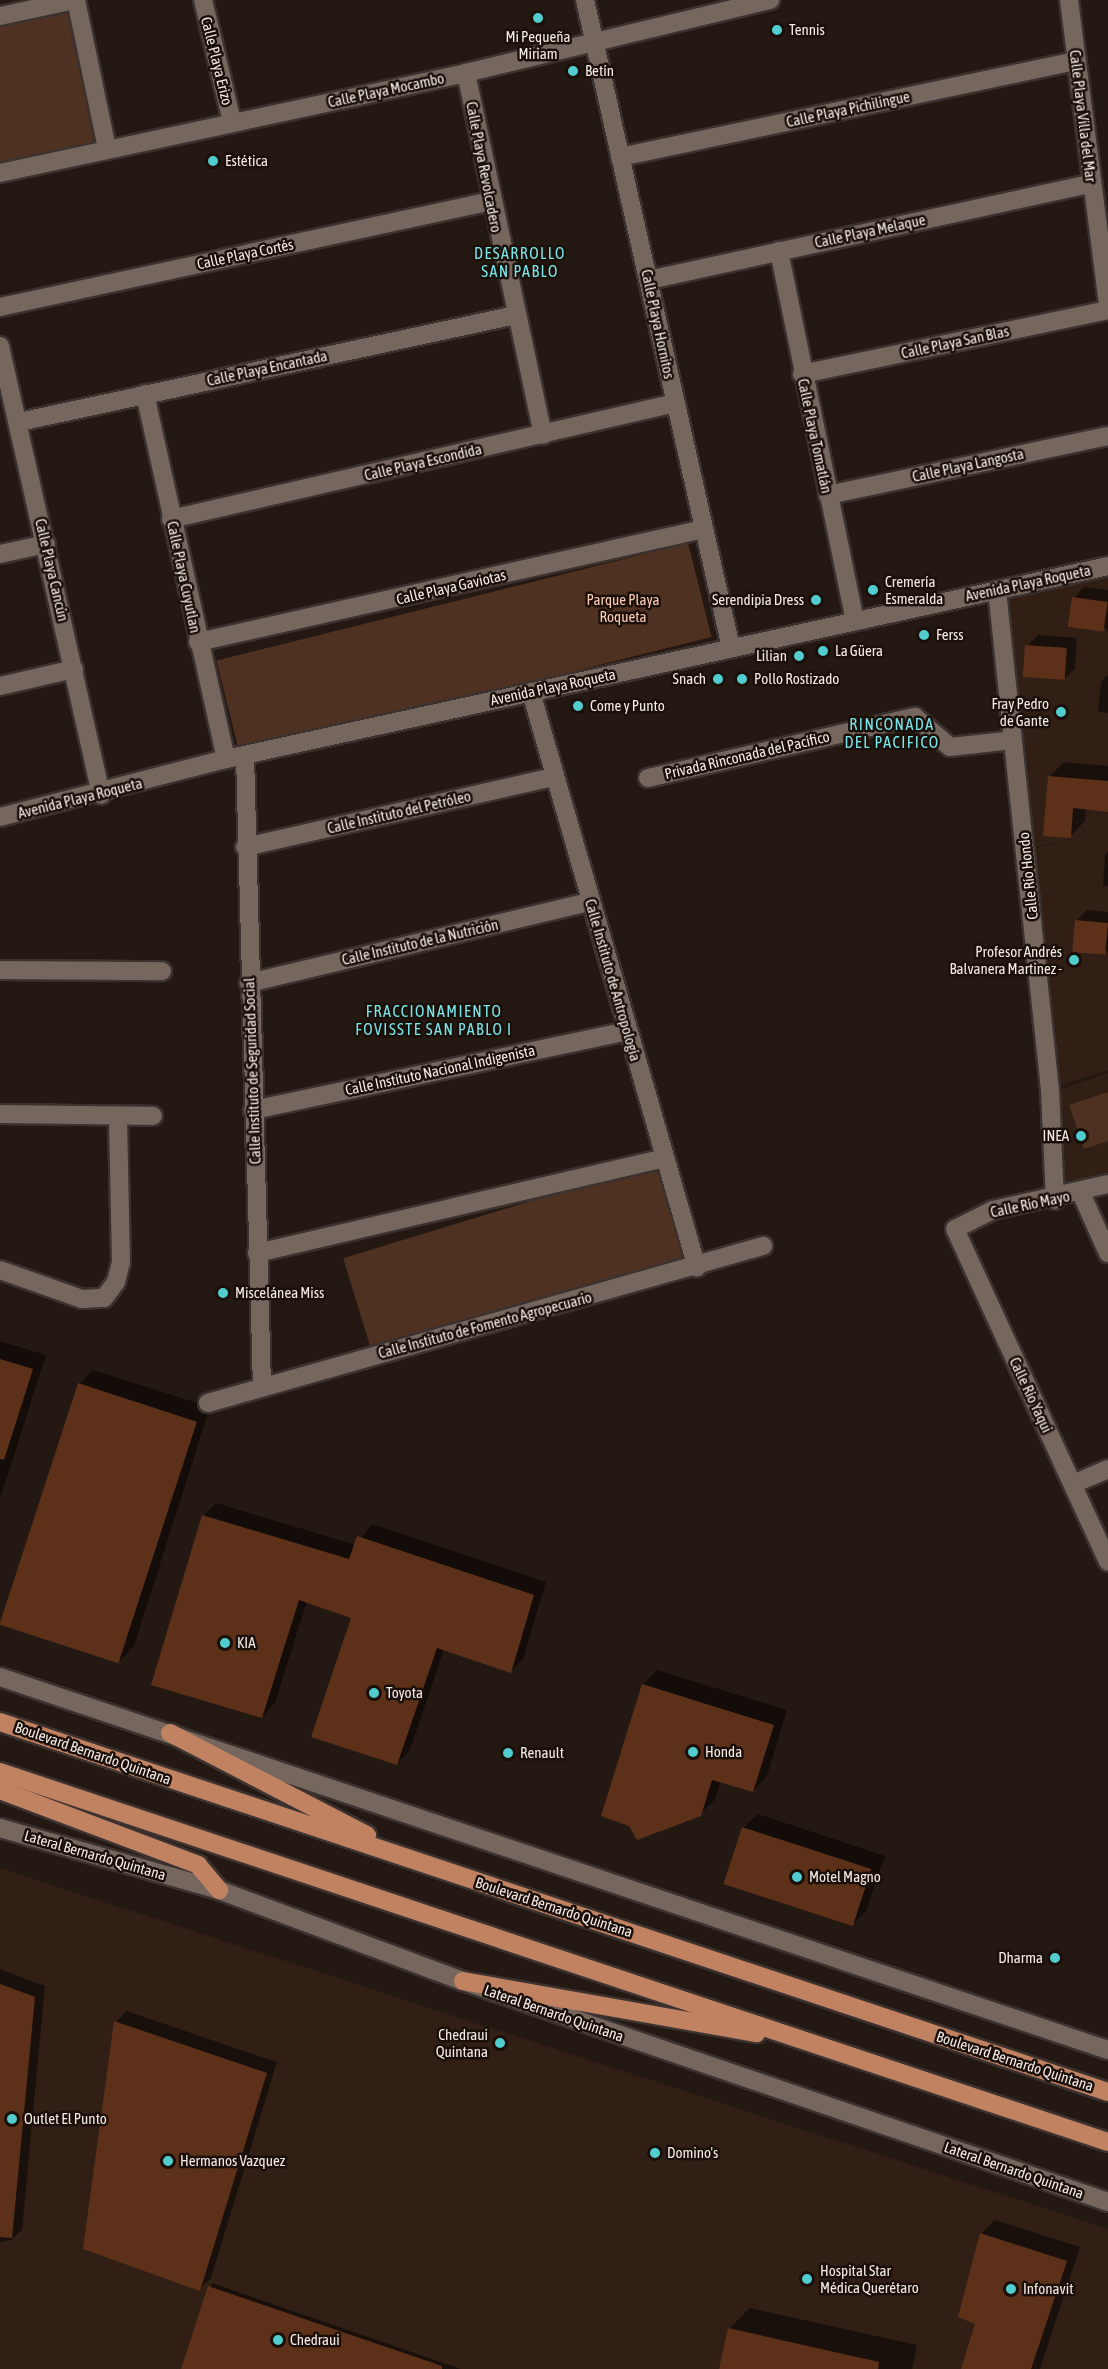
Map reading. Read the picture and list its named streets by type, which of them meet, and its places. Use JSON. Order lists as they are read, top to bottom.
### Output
{
  "streets": {
    "main road": ["Boulevard Bernardo Quintana"],
    "street": [
      "Calle Playa Erizo",
      "Calle Playa Mocambo",
      "Calle Playa Pichilingue",
      "Calle Playa Villa del Mar",
      "Calle Playa Revolcadero",
      "Calle Playa Melaque",
      "Calle Playa Cortés",
      "Calle Playa Hornitos",
      "Calle Playa San Blas",
      "Calle Playa Encantada",
      "Calle Playa Tomatlán",
      "Calle Playa Escondida",
      "Calle Playa Langosta",
      "Calle Playa Cancún",
      "Calle Playa Cuyutlan",
      "Avenida Playa Roqueta",
      "Calle Playa Gaviotas",
      "Privada Rinconada del Pacífico",
      "Calle Instituto del Petróleo",
      "Calle Río Hondo",
      "Calle Instituto de la Nutrición",
      "Calle Instituto de Antropología",
      "Calle Instituto Nacional Indigenista",
      "Calle Instituto de Seguridad Social",
      "Calle Río Mayo",
      "Calle Instituto de Fomento Agropecuario",
      "Calle Río Yaqui",
      "Lateral Bernardo Quintana"
    ]
  },
  "crossings": [
    ["Calle Playa Erizo", "Calle Playa Mocambo"],
    ["Calle Playa Mocambo", "Calle Playa Revolcadero"],
    ["Calle Playa Mocambo", "Calle Playa Hornitos"],
    ["Calle Playa Pichilingue", "Calle Playa Villa del Mar"],
    ["Calle Playa Pichilingue", "Calle Playa Hornitos"],
    ["Calle Playa Villa del Mar", "Calle Playa Melaque"],
    ["Calle Playa Revolcadero", "Calle Playa Cortés"],
    ["Calle Playa Revolcadero", "Calle Playa Encantada"],
    ["Calle Playa Revolcadero", "Calle Playa Escondida"],
    ["Calle Playa Melaque", "Calle Playa Hornitos"],
    ["Calle Playa Melaque", "Calle Playa Tomatlán"],
    ["Calle Playa Hornitos", "Calle Playa Escondida"],
    ["Calle Playa Hornitos", "Avenida Playa Roqueta"],
    ["Calle Playa Hornitos", "Calle Playa Gaviotas"],
    ["Calle Playa San Blas", "Calle Playa Tomatlán"],
    ["Calle Playa Encantada", "Calle Playa Cancún"],
    ["Calle Playa Encantada", "Calle Playa Cuyutlan"],
    ["Calle Playa Tomatlán", "Calle Playa Langosta"],
    ["Calle Playa Tomatlán", "Avenida Playa Roqueta"],
    ["Calle Playa Escondida", "Calle Playa Cuyutlan"],
    ["Calle Playa Cancún", "Avenida Playa Roqueta"],
    ["Calle Playa Cuyutlan", "Avenida Playa Roqueta"],
    ["Calle Playa Cuyutlan", "Calle Playa Gaviotas"],
    ["Avenida Playa Roqueta", "Calle Río Hondo"],
    ["Avenida Playa Roqueta", "Calle Instituto de Antropología"],
    ["Avenida Playa Roqueta", "Calle Instituto de Seguridad Social"],
    ["Privada Rinconada del Pacífico", "Calle Río Hondo"],
    ["Calle Instituto del Petróleo", "Calle Instituto de Antropología"],
    ["Calle Instituto del Petróleo", "Calle Instituto de Seguridad Social"],
    ["Calle Río Hondo", "Calle Río Mayo"],
    ["Calle Instituto de la Nutrición", "Calle Instituto de Antropología"],
    ["Calle Instituto de la Nutrición", "Calle Instituto de Seguridad Social"],
    ["Calle Instituto de Antropología", "Calle Instituto Nacional Indigenista"],
    ["Calle Instituto de Antropología", "Calle Instituto de Fomento Agropecuario"],
    ["Calle Instituto Nacional Indigenista", "Calle Instituto de Seguridad Social"],
    ["Calle Instituto de Seguridad Social", "Calle Instituto de Fomento Agropecuario"],
    ["Calle Río Mayo", "Calle Río Yaqui"]
  ],
  "districts": ["DESARROLLO SAN PABLO", "RINCONADA DEL PACIFICO", "FRACCIONAMIENTO FOVISSTE SAN PABLO I"],
  "parks": ["Parque Playa Roqueta"],
  "places": [
    "Mi Pequeña Miriam",
    "Tennis",
    "Betín",
    "Estética",
    "Cremería Esmeralda",
    "Serendipia Dress",
    "Ferss",
    "La Güera",
    "Lilian",
    "Snach",
    "Pollo Rostizado",
    "Come y Punto",
    "Fray Pedro de Gante",
    "Profesor Andrés Balvanera Martinez -",
    "INEA",
    "Miscelánea Miss",
    "KIA",
    "Toyota",
    "Honda",
    "Renault",
    "Motel Magno",
    "Dharma",
    "Chedraui Quintana",
    "Outlet El Punto",
    "Domino's",
    "Hermanos Vazquez",
    "Hospital Star Médica Querétaro",
    "Infonavit",
    "Chedraui"
  ]
}
